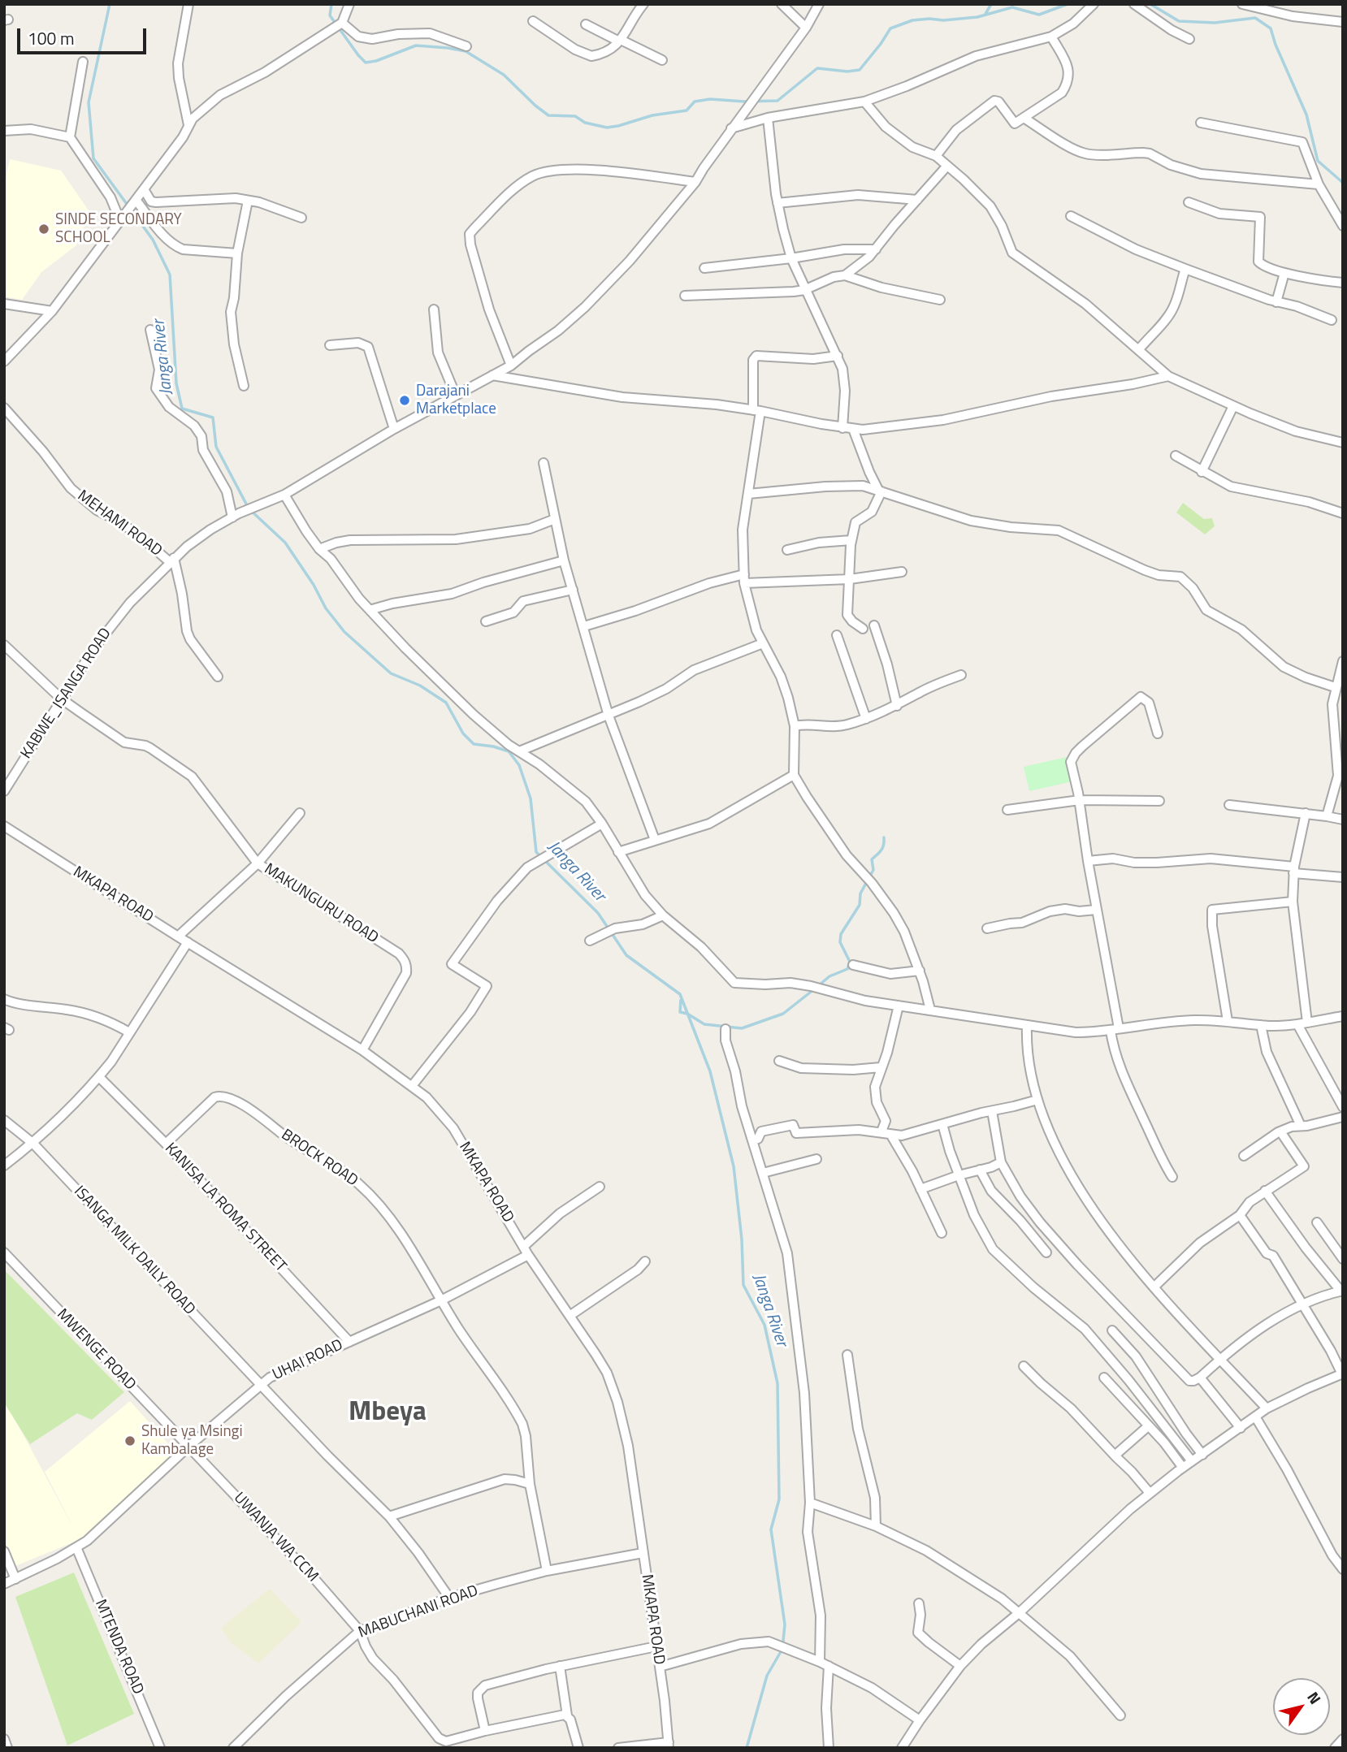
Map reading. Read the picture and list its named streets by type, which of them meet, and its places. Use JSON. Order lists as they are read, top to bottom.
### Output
{
  "streets": {
    "street": [
      "MEHAMI ROAD",
      "KABWE_ISANGA ROAD",
      "MKAPA ROAD",
      "MAKUNGURU ROAD",
      "BROCK ROAD",
      "KANISA LA ROMA STREET",
      "ISANGA MILK DAILY ROAD",
      "MWENGE ROAD",
      "UHAI ROAD",
      "UWANJA WA CCM",
      "MABUCHANI ROAD",
      "MTENDA ROAD"
    ]
  },
  "crossings": [
    ["MEHAMI ROAD", "KABWE_ISANGA ROAD"],
    ["KABWE_ISANGA ROAD", "MAKUNGURU ROAD"],
    ["MKAPA ROAD", "MAKUNGURU ROAD"],
    ["MKAPA ROAD", "UHAI ROAD"],
    ["MKAPA ROAD", "MABUCHANI ROAD"],
    ["BROCK ROAD", "KANISA LA ROMA STREET"],
    ["BROCK ROAD", "UHAI ROAD"],
    ["KANISA LA ROMA STREET", "UHAI ROAD"],
    ["ISANGA MILK DAILY ROAD", "UHAI ROAD"],
    ["ISANGA MILK DAILY ROAD", "MABUCHANI ROAD"],
    ["MWENGE ROAD", "UHAI ROAD"],
    ["MWENGE ROAD", "UWANJA WA CCM"],
    ["UHAI ROAD", "UWANJA WA CCM"],
    ["UHAI ROAD", "MTENDA ROAD"],
    ["UWANJA WA CCM", "MABUCHANI ROAD"]
  ],
  "districts": ["Mbeya"],
  "water": ["Janga River"],
  "places": ["SINDE SECONDARY SCHOOL", "Darajani Marketplace", "Shule ya Msingi Kambalage"],
  "scale_bar": "100 m",
  "north": "top right"
}
